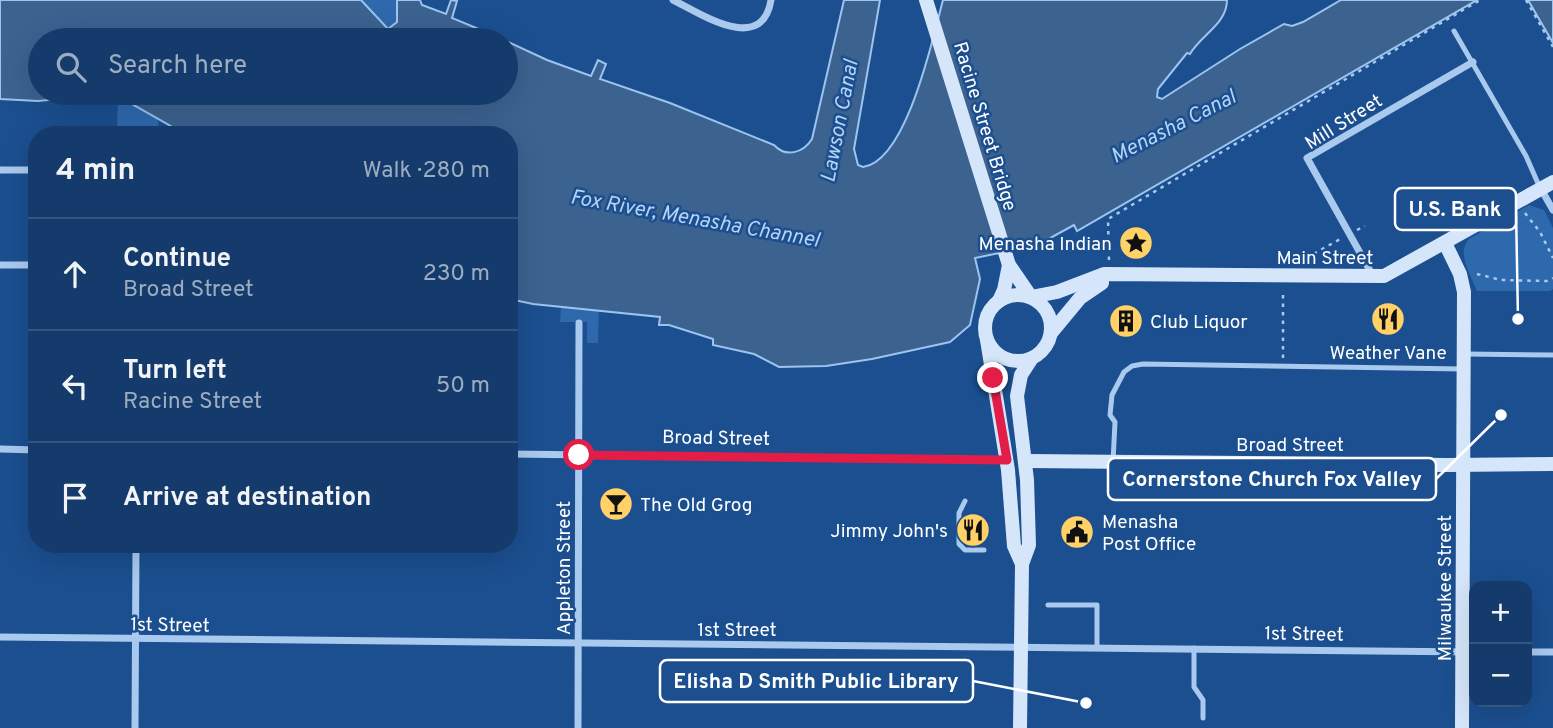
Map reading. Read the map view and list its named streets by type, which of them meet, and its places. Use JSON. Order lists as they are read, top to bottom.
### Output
{
  "streets": {
    "main road": [
      "Racine Street Bridge",
      "Main Street",
      "Broad Street",
      "Milwaukee Street"
    ],
    "street": ["Mill Street", "Appleton Street", "1st Street"]
  },
  "crossings": [
    ["Mill Street", "Main Street"],
    ["Racine Street Bridge", "Main Street"],
    ["Main Street", "Milwaukee Street"],
    ["Broad Street", "Appleton Street"],
    ["Broad Street", "Milwaukee Street"],
    ["Appleton Street", "1st Street"],
    ["Milwaukee Street", "1st Street"]
  ],
  "water": ["Lawson Canal", "Menasha Canal", "Fox River, Menasha Channel"],
  "places": {
    "place": ["Menasha Indian"],
    "restaurant": ["Weather Vane", "Jimmy John's"],
    "other": ["U.S. Bank", "Cornerstone Church Fox Valley", "Elisha D Smith Public Library"],
    "building": ["Club Liquor"],
    "bar": ["The Old Grog"],
    "public building": ["Menasha Post Office"]
  },
  "page": {
    "search": "Search here",
    "heading": ["4 min", "Walk · 280 m"],
    "list": [
      ["Continue", "Broad Street", "230 m"],
      ["Turn left", "Racine Street", "50 m"],
      "Arrive at destination"
    ],
    "map_buttons": ["+", "−"]
  }
}
